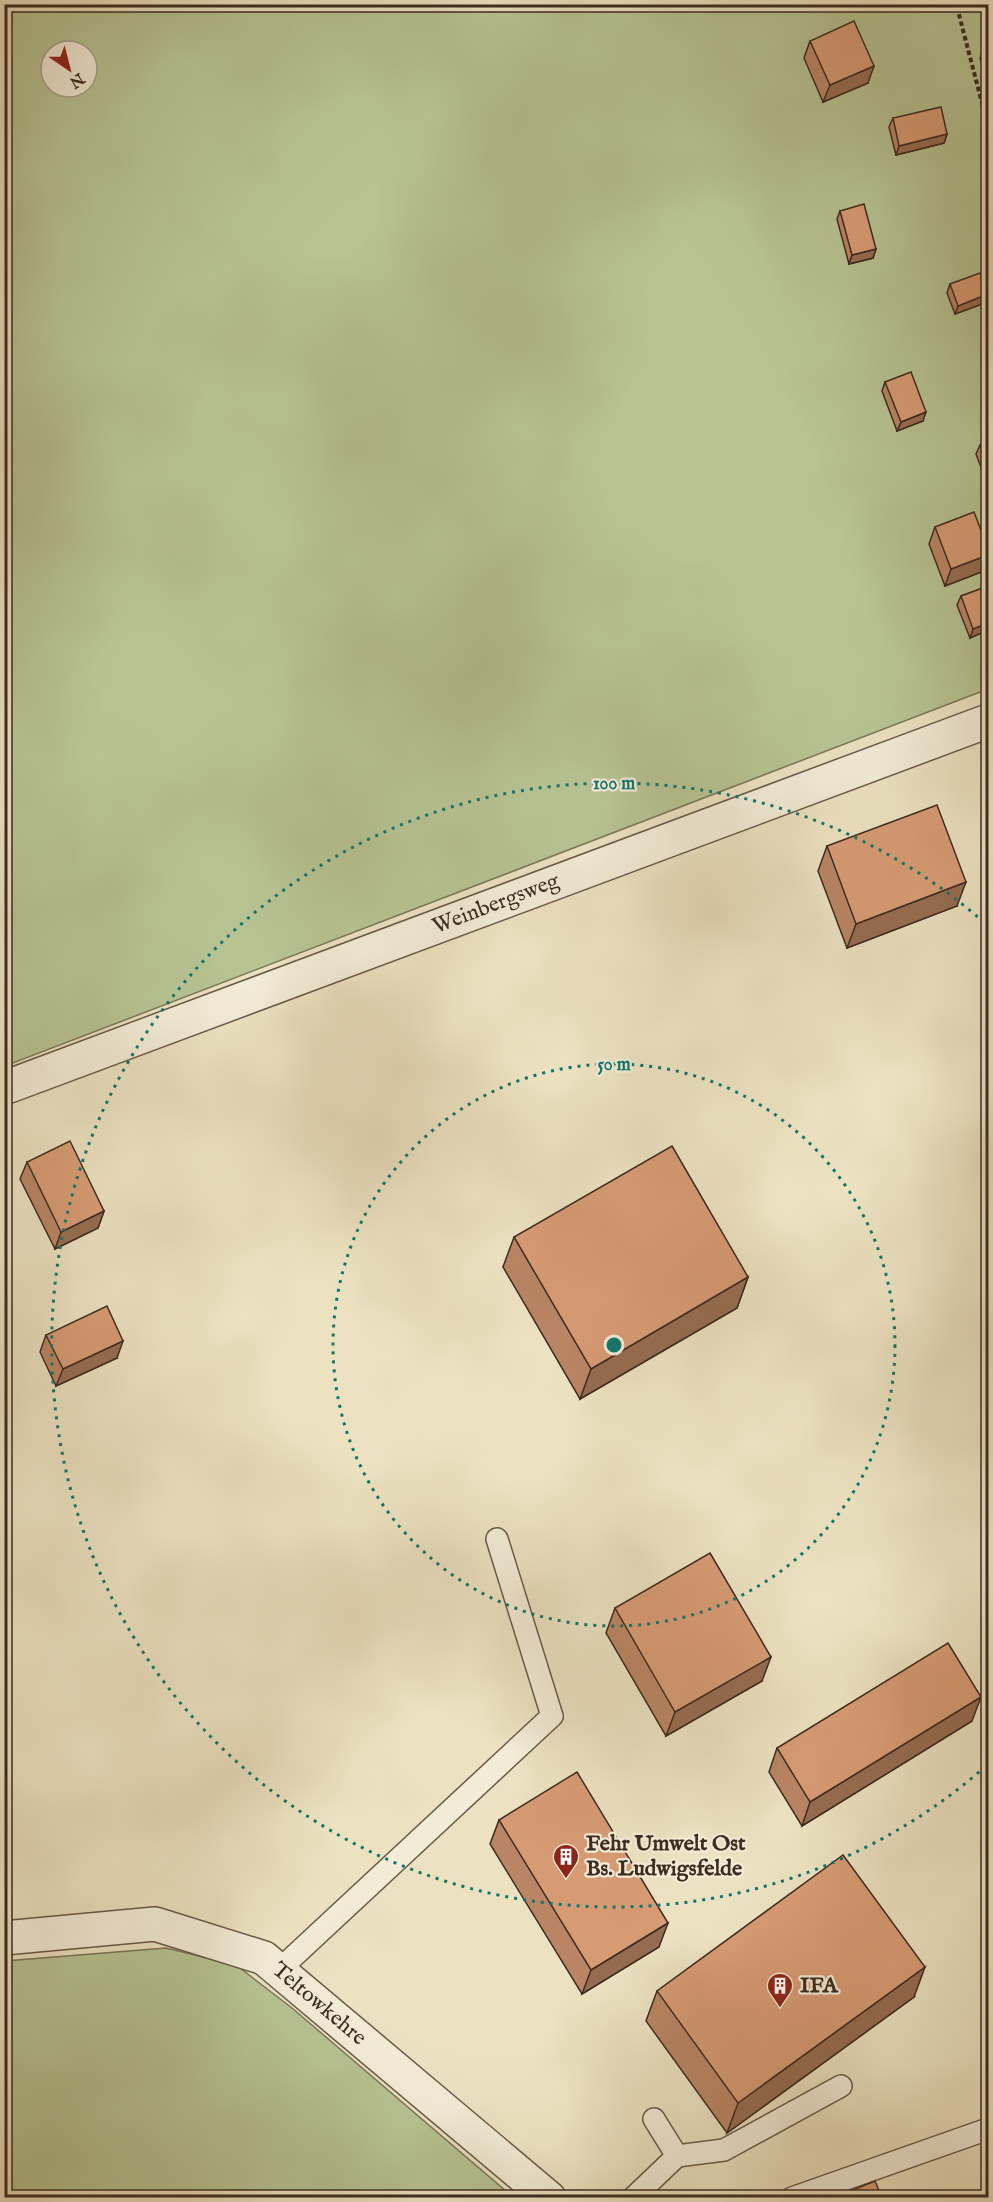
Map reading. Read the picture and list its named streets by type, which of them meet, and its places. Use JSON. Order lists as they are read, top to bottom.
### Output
{
  "streets": {
    "street": ["Weinbergsweg", "Teltowkehre"]
  },
  "places": {
    "building": ["Fehr Umwelt Ost Bs. Ludwigsfelde", "IFA"]
  },
  "north": "bottom right",
  "rings": ["100 m", "50 m"]
}
